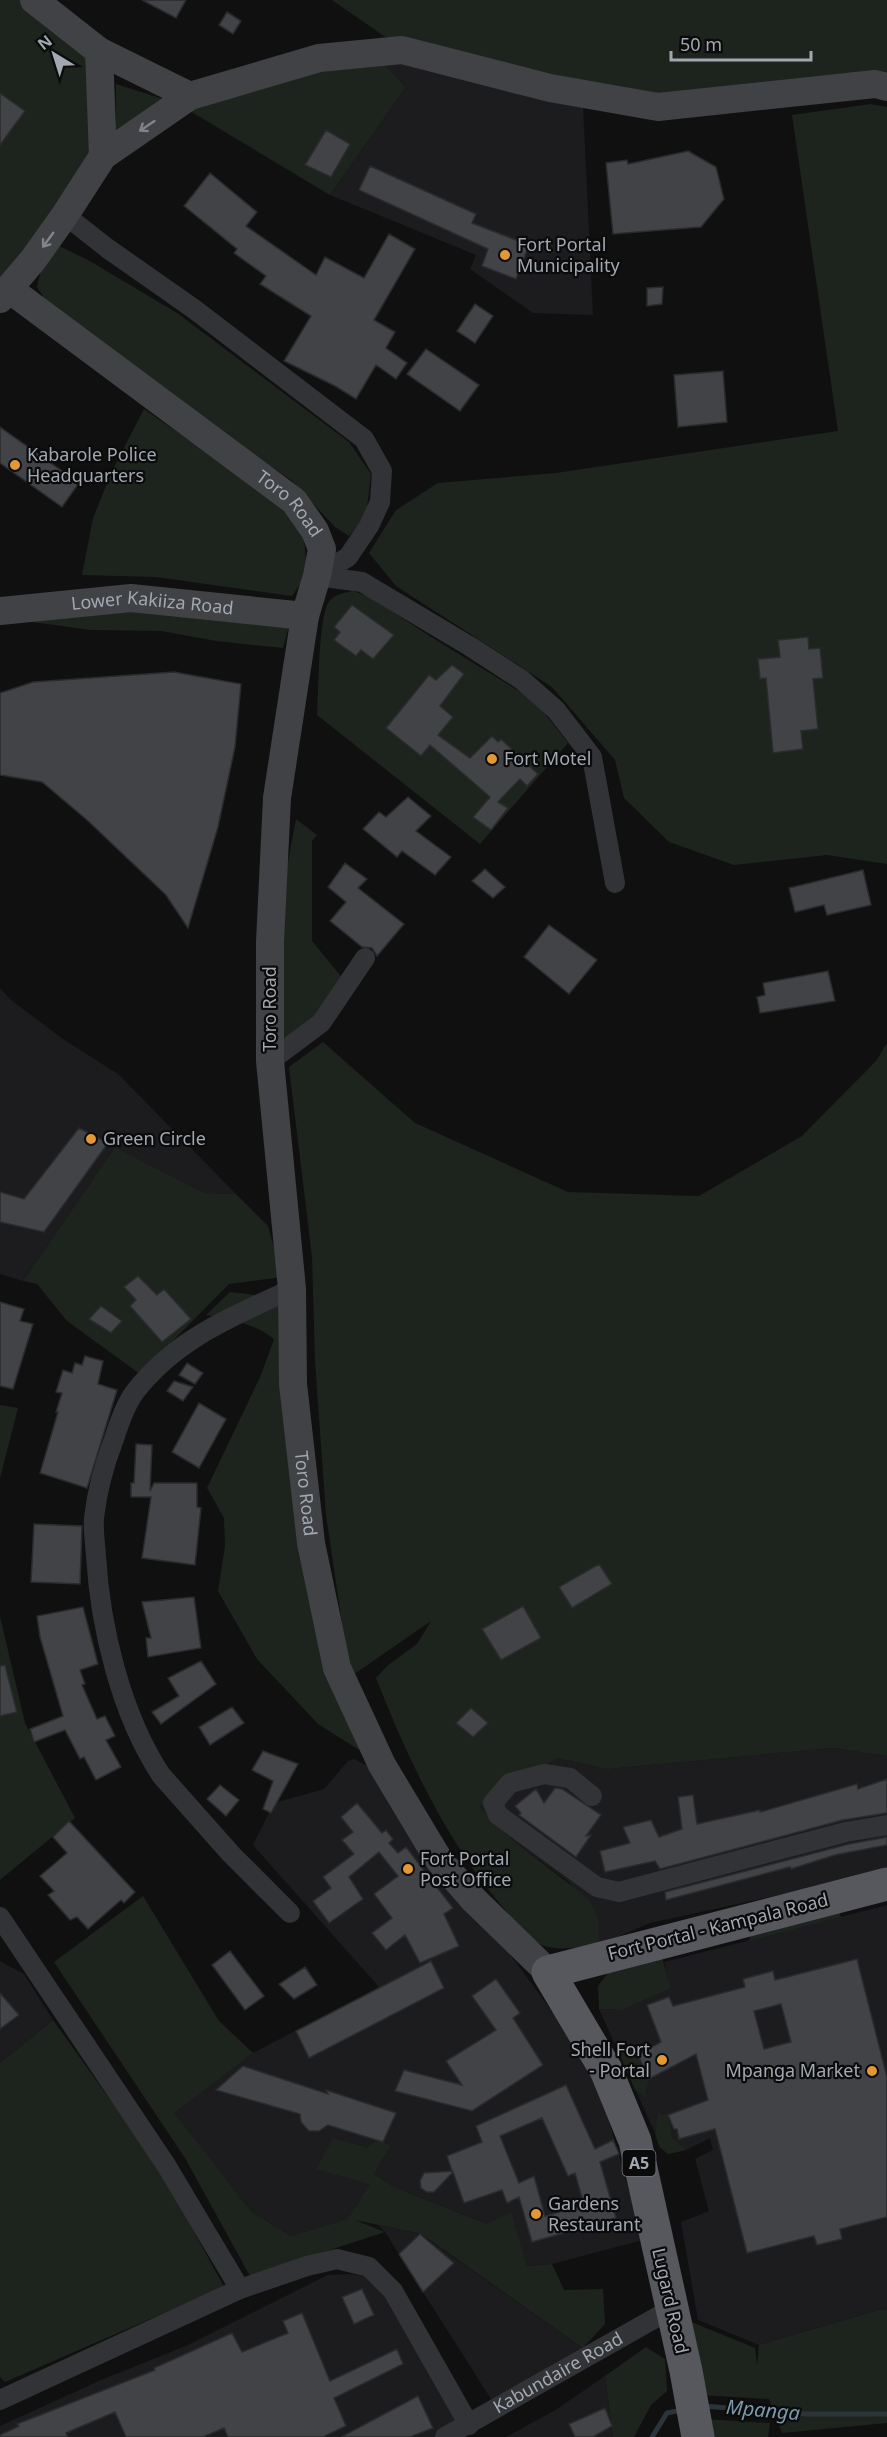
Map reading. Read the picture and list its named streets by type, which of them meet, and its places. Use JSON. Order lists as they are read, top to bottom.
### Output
{
  "streets": {
    "highway": ["Fort Portal - Kampala Road", "A5", "Lugard Road"],
    "main road": ["Toro Road", "Lower Kakiiza Road"],
    "street": ["Kabundaire Road"]
  },
  "crossings": [
    ["Toro Road", "Lower Kakiiza Road"],
    ["Toro Road", "Fort Portal - Kampala Road"],
    ["Toro Road", "Lugard Road"],
    ["Fort Portal - Kampala Road", "Lugard Road"],
    ["Lugard Road", "Kabundaire Road"]
  ],
  "water": ["Mpanga"],
  "places": [
    "Fort Portal Municipality",
    "Kabarole Police Headquarters",
    "Fort Motel",
    "Green Circle",
    "Fort Portal Post Office",
    "Shell Fort - Portal",
    "Mpanga Market",
    "Gardens Restaurant"
  ],
  "scale_bar": "50 m",
  "north": "top left"
}
